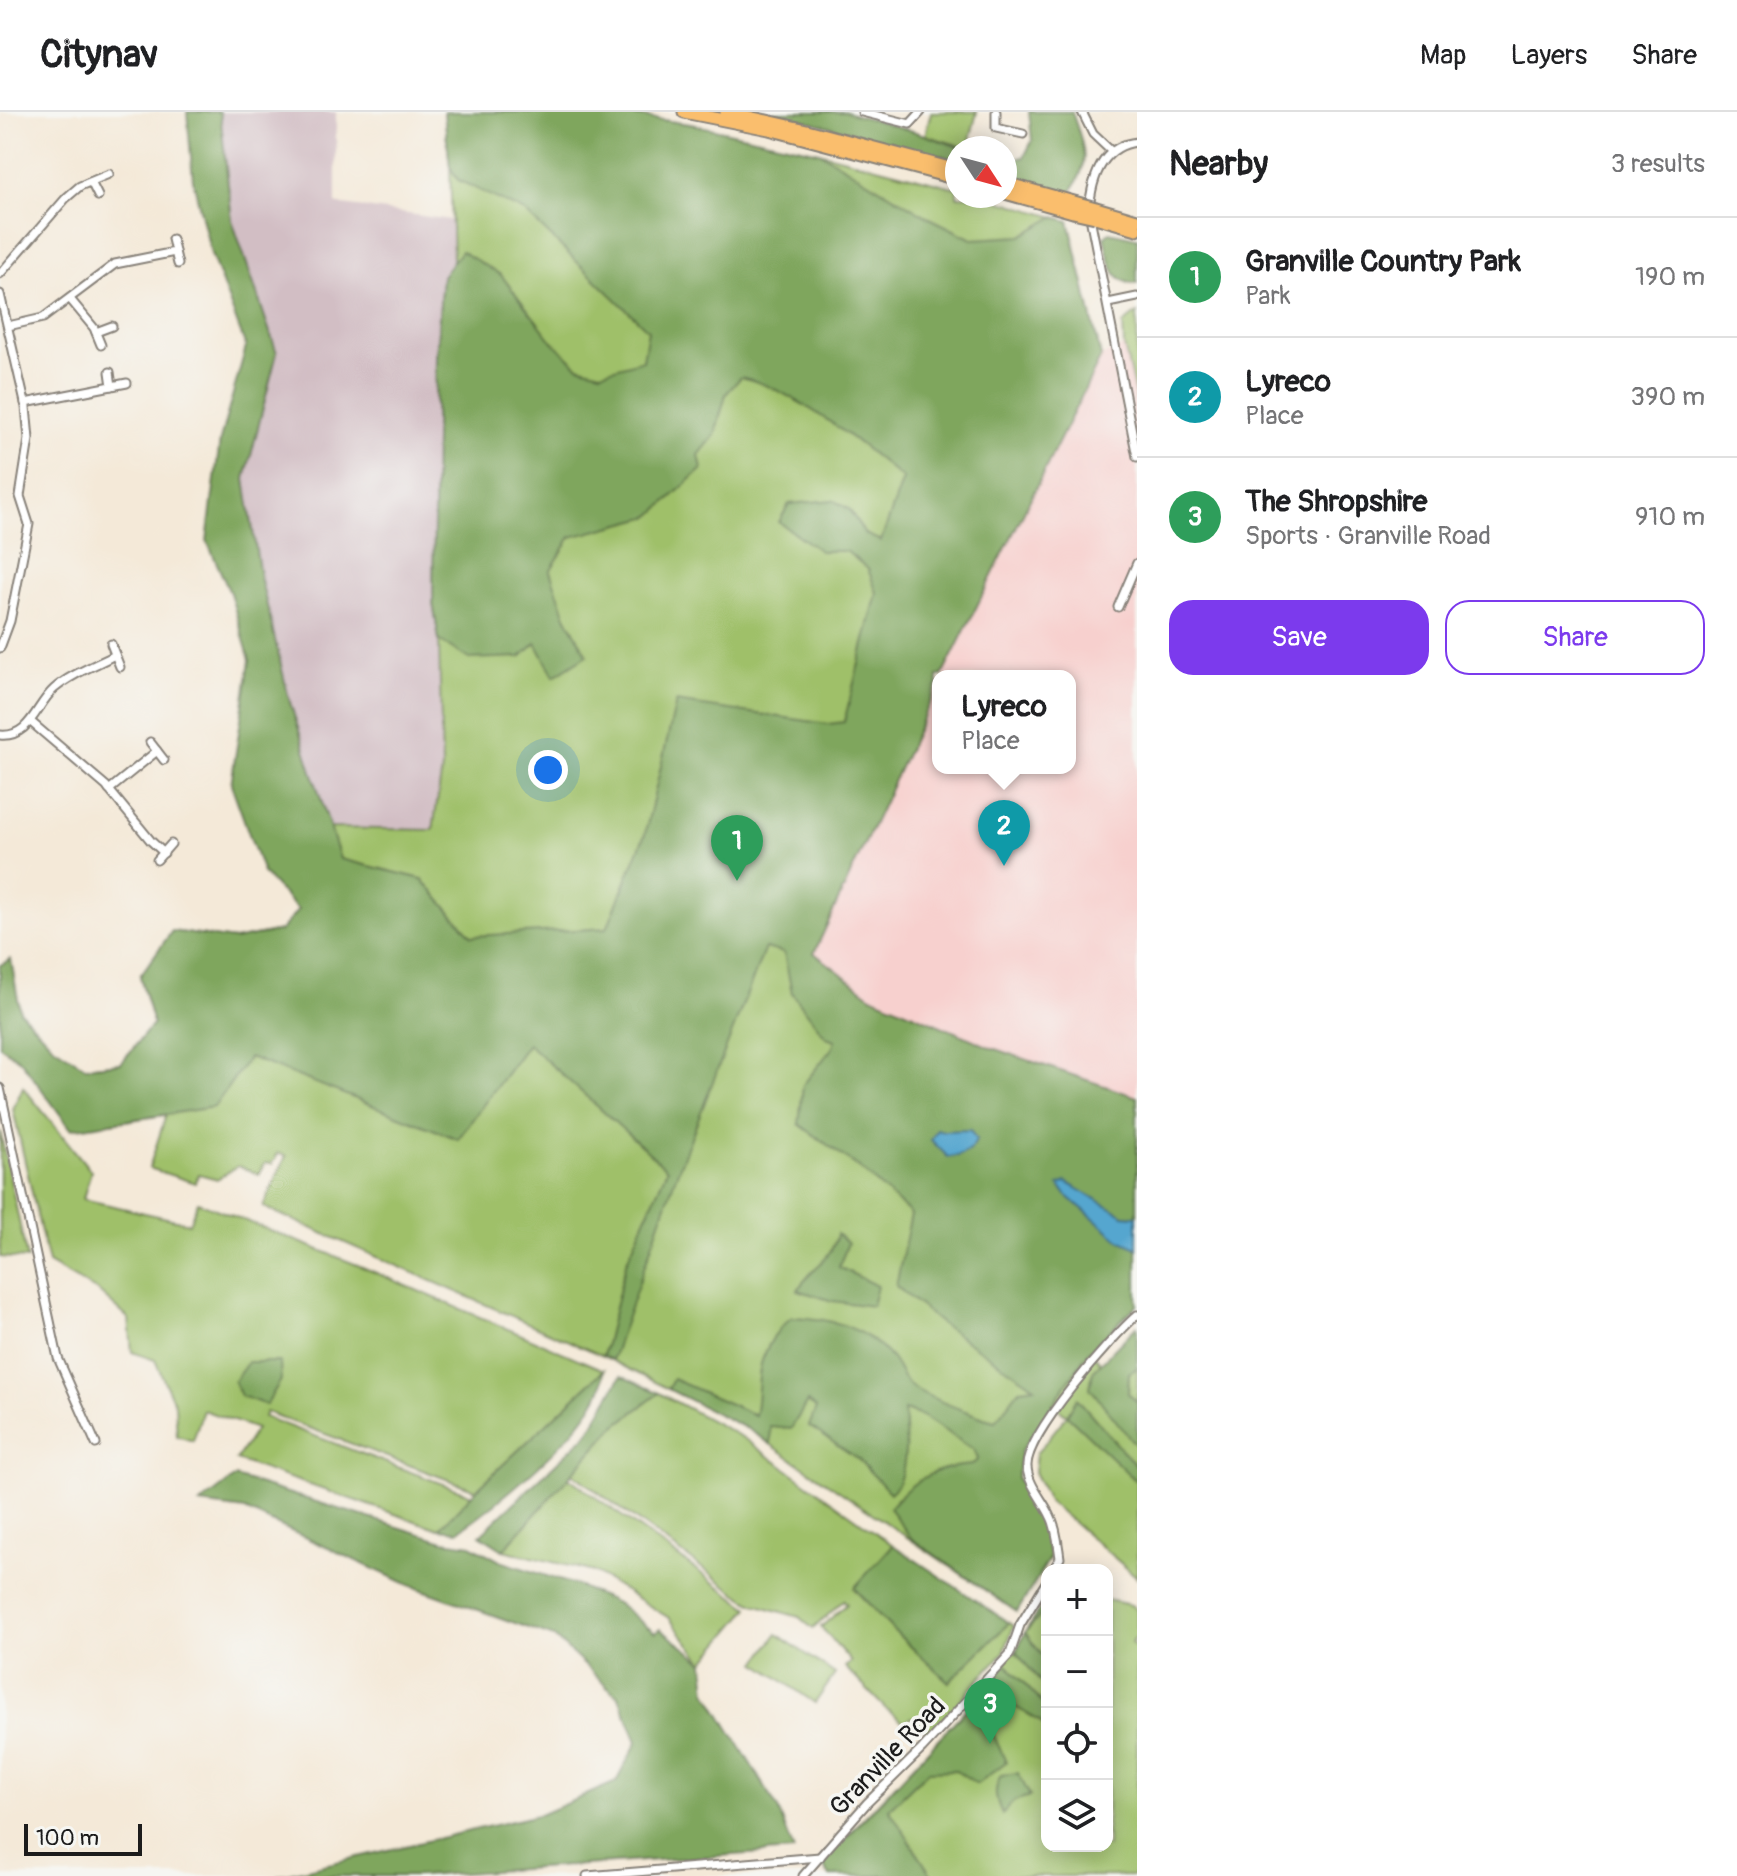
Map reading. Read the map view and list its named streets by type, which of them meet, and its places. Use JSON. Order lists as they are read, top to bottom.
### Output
{
  "streets": {
    "street": ["Granville Road"]
  },
  "scale_bar": "100 m",
  "north": "bottom right",
  "page": {
    "header": "Citynav",
    "nav": ["Map", "Layers", "Share"],
    "heading": ["Nearby", "3 results"],
    "list": [
      {
        "mark": "1",
        "name": "Granville Country Park",
        "note": "Park",
        "value": "190 m"
      },
      {
        "mark": "2",
        "name": "Lyreco",
        "note": "Place",
        "value": "390 m"
      },
      {
        "mark": "3",
        "name": "The Shropshire",
        "note": "Sports · Granville Road",
        "value": "910 m"
      }
    ],
    "buttons": ["Save", "Share"],
    "popup": ["Lyreco", "Place"],
    "pins": ["2", "1", "3"],
    "map_buttons": ["+", "−"],
    "scale": "100 m"
  }
}
